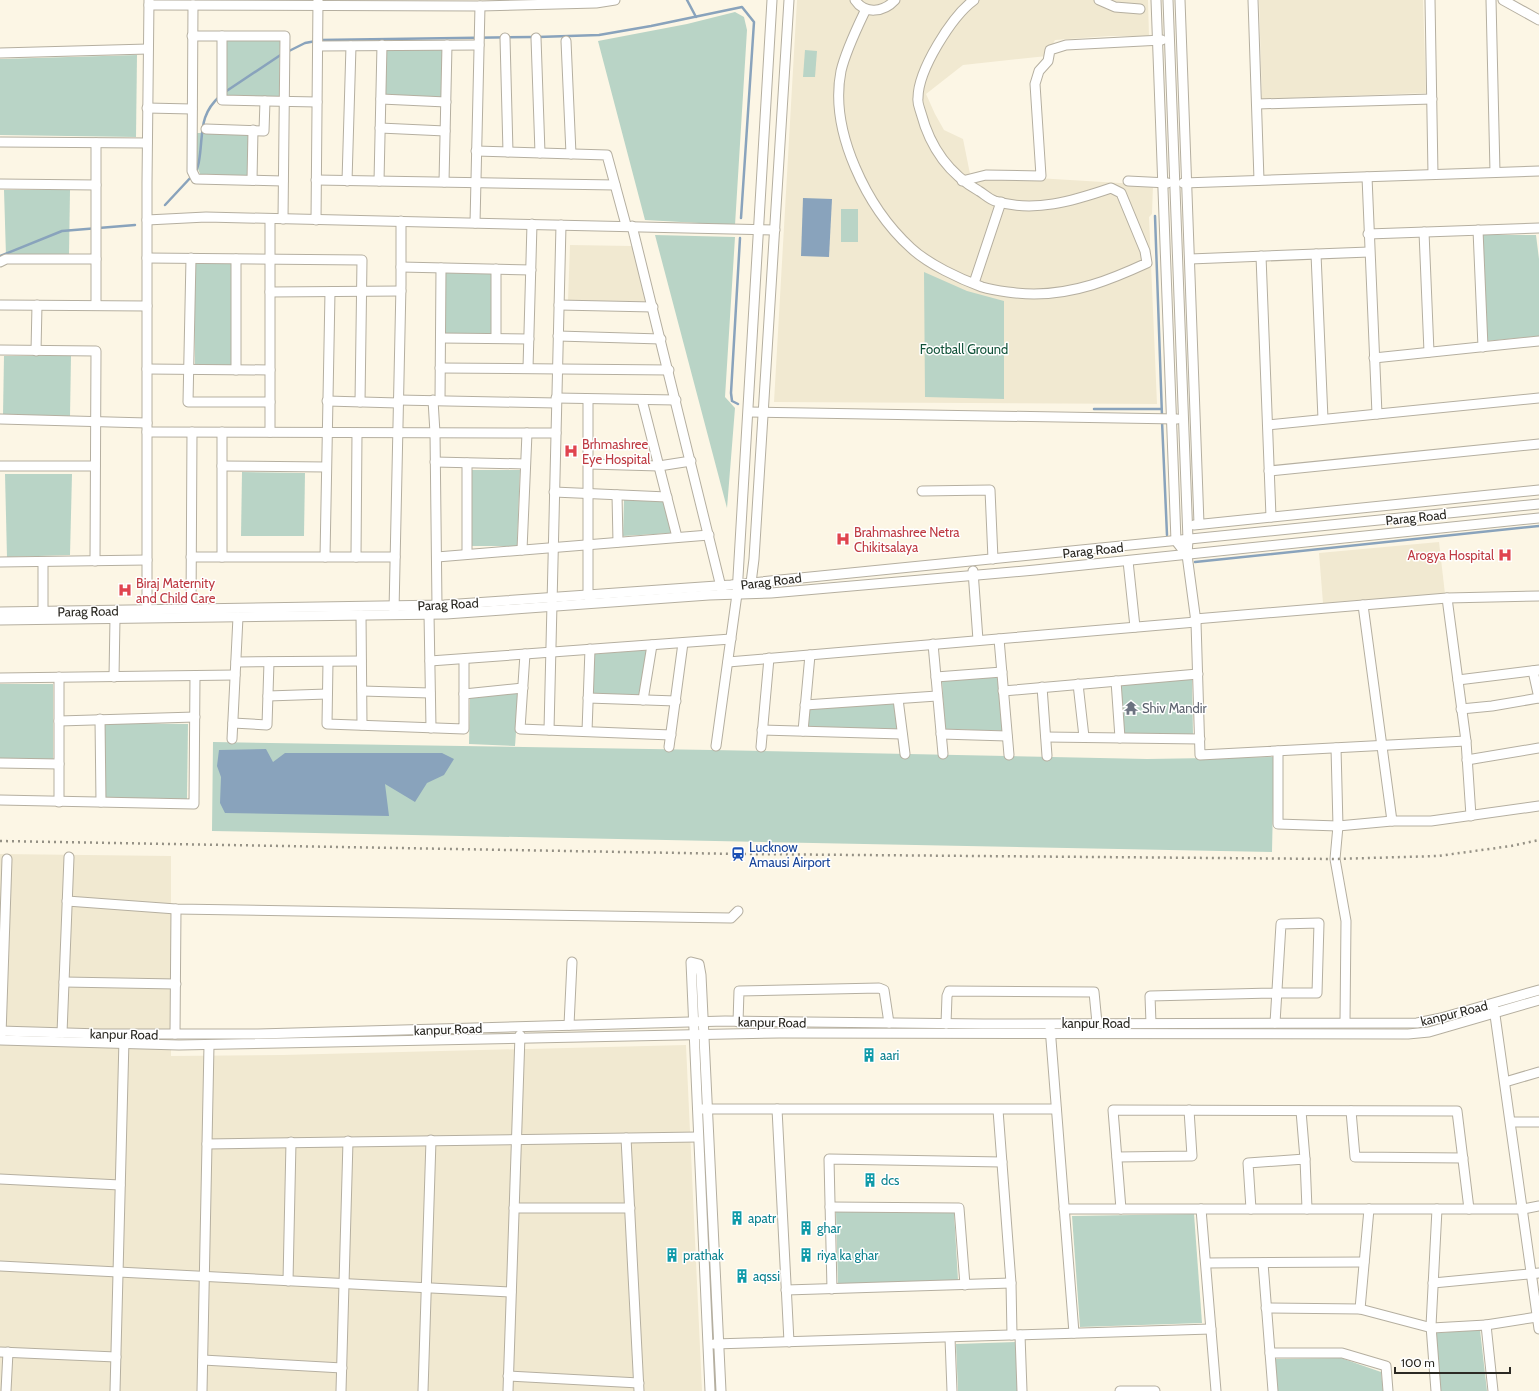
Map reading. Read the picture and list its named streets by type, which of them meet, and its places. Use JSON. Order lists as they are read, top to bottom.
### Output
{
  "streets": {
    "street": ["Parag Road", "kanpur Road"]
  },
  "parks": ["Football Ground"],
  "places": {
    "hospital": [
      "Brhmashree Eye Hospital",
      "Brahmashree Netra Chikitsalaya",
      "Arogya Hospital",
      "Biraj Maternity and Child Care"
    ],
    "temple": ["Shiv Mandir"],
    "station": ["Lucknow Amausi Airport"],
    "building": [
      "aari",
      "dcs",
      "apatr",
      "ghar",
      "prathak",
      "riya ka ghar",
      "aqssi"
    ]
  },
  "scale_bar": "100 m"
}
